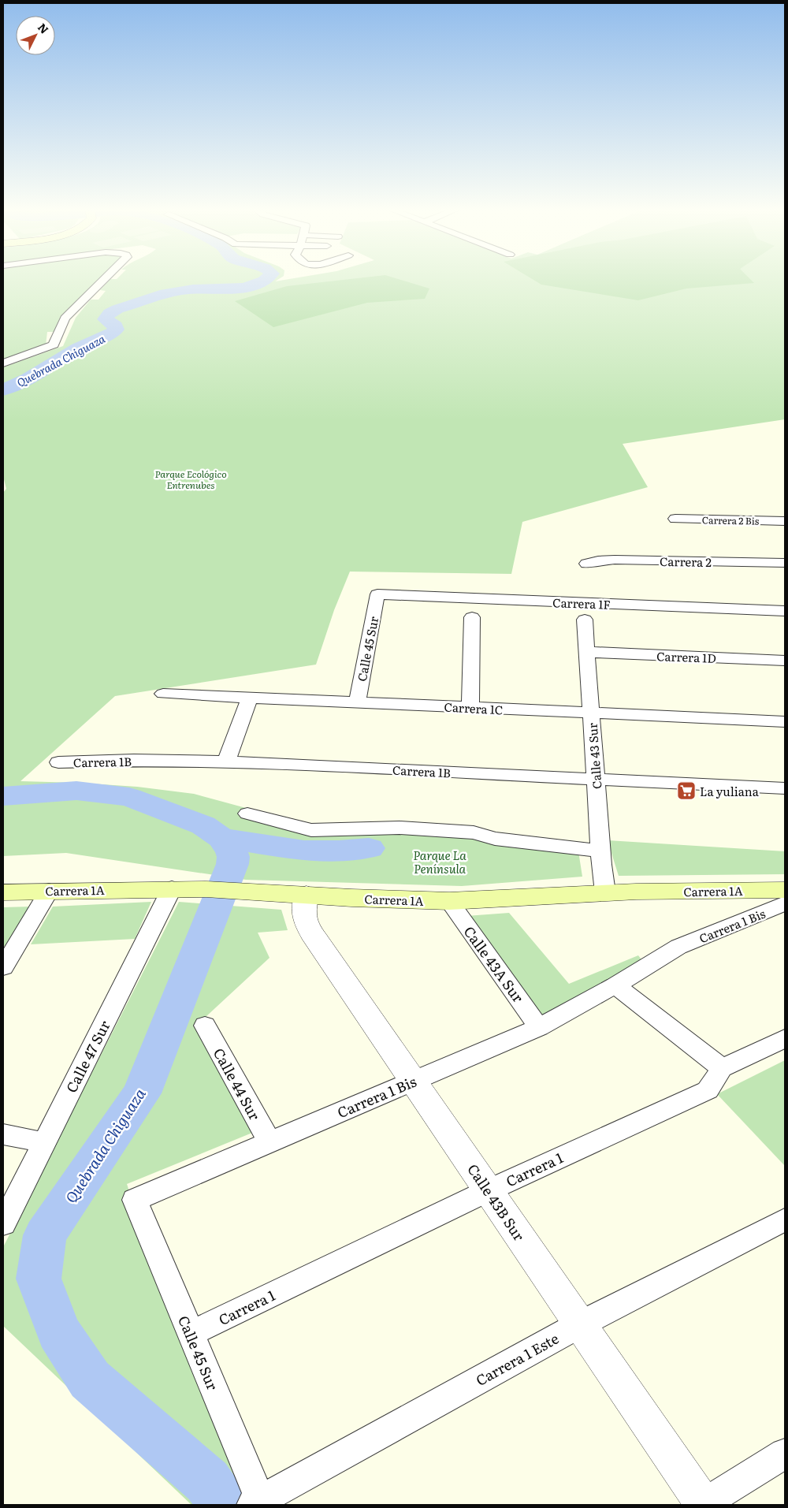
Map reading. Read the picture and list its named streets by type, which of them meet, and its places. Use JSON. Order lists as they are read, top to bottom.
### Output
{
  "streets": {
    "main road": ["Carrera 1A"],
    "street": [
      "Carrera 2 Bis",
      "Carrera 2",
      "Carrera 1F",
      "Calle 45 Sur",
      "Carrera 1D",
      "Carrera 1C",
      "Calle 43 Sur",
      "Carrera 1B",
      "Carrera 1 Bis",
      "Calle 43A Sur",
      "Calle 47 Sur",
      "Calle 44 Sur",
      "Carrera 1",
      "Calle 43B Sur",
      "Carrera 1 Este"
    ]
  },
  "crossings": [
    ["Carrera 1F", "Calle 45 Sur"],
    ["Calle 45 Sur", "Carrera 1C"],
    ["Calle 45 Sur", "Carrera 1 Bis"],
    ["Calle 45 Sur", "Carrera 1"],
    ["Calle 45 Sur", "Carrera 1 Este"],
    ["Carrera 1D", "Calle 43 Sur"],
    ["Carrera 1C", "Calle 43 Sur"],
    ["Calle 43 Sur", "Carrera 1B"],
    ["Calle 43 Sur", "Carrera 1A"],
    ["Carrera 1A", "Calle 43A Sur"],
    ["Carrera 1A", "Calle 47 Sur"],
    ["Carrera 1A", "Calle 43B Sur"],
    ["Carrera 1 Bis", "Calle 43A Sur"],
    ["Carrera 1 Bis", "Calle 44 Sur"],
    ["Carrera 1 Bis", "Calle 43B Sur"],
    ["Carrera 1", "Calle 43B Sur"],
    ["Calle 43B Sur", "Carrera 1 Este"]
  ],
  "water": ["Quebrada Chiguaza"],
  "parks": ["Parque Ecológico Entrenubes", "Parque La Península"],
  "places": {
    "supermarket": ["La yuliana"]
  },
  "north": "top right"
}
